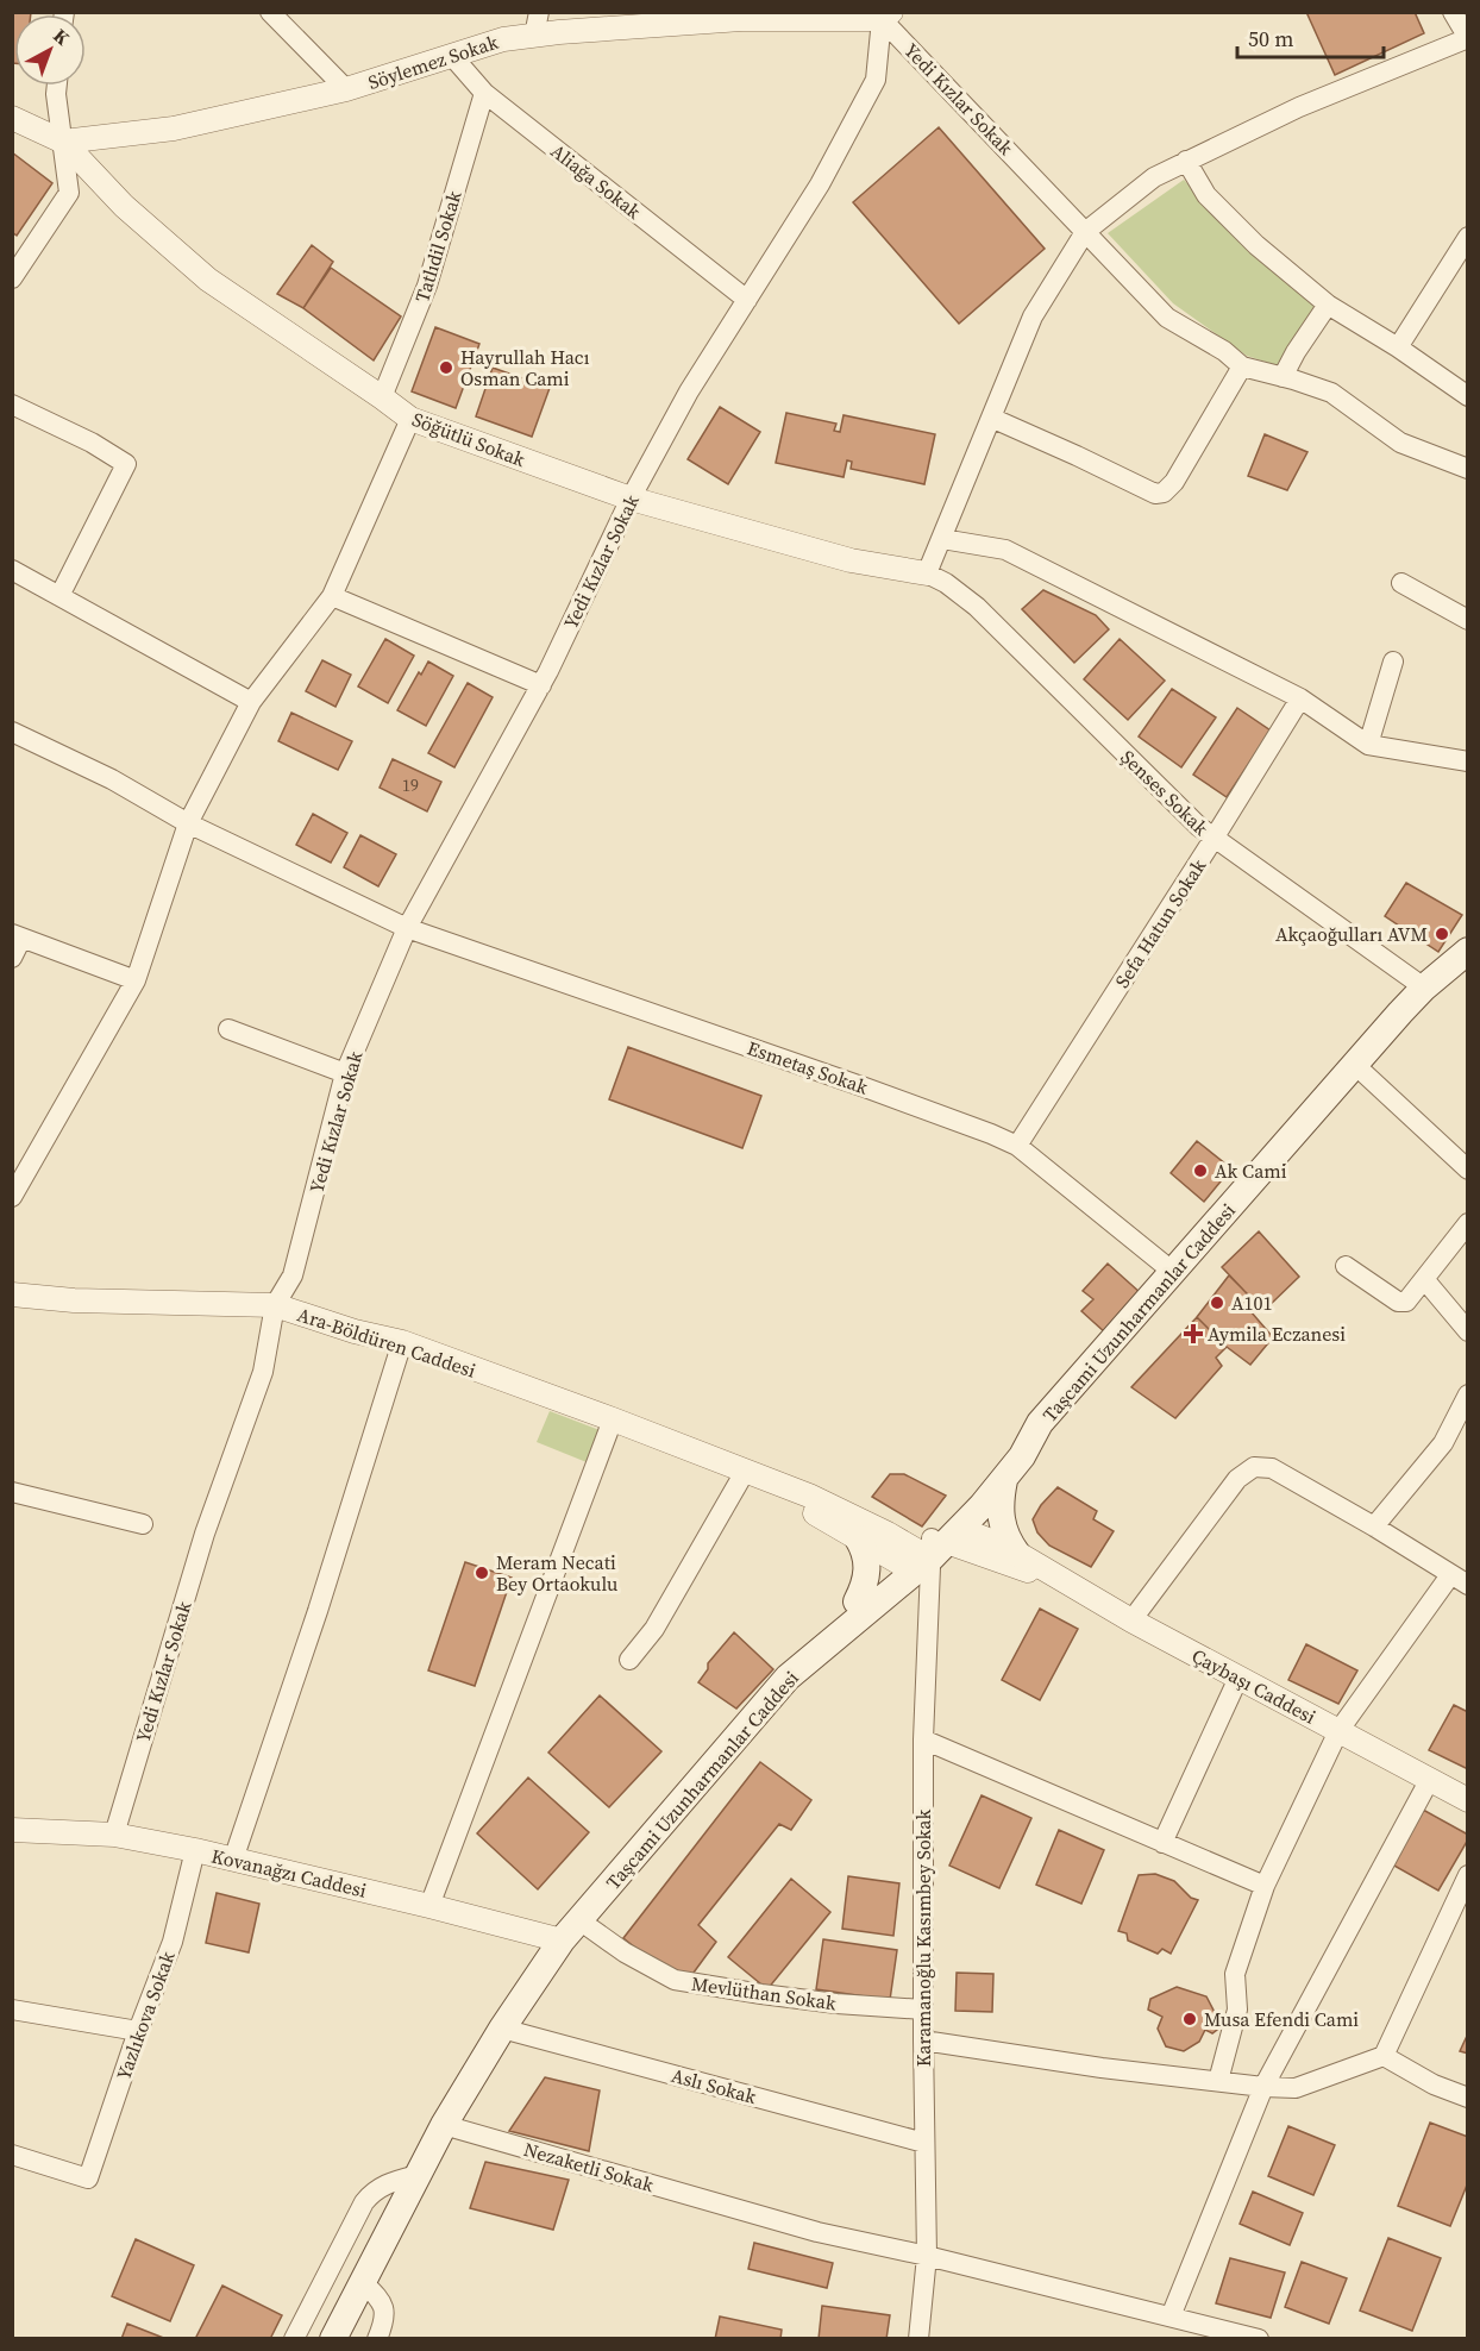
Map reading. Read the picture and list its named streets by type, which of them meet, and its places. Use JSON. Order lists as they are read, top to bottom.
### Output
{
  "streets": {
    "main road": ["Taşcami Uzunharmanlar Caddesi"],
    "street": [
      "Söylemez Sokak",
      "Yedi Kızlar Sokak",
      "Aliağa Sokak",
      "Tatlıdil Sokak",
      "Söğütlü Sokak",
      "Şenses Sokak",
      "Sefa Hatun Sokak",
      "Esmetaş Sokak",
      "Ara-Böldüren Caddesi",
      "Çaybaşı Caddesi",
      "Kovanağzı Caddesi",
      "Karamanoğlu Kasımbey Sokak",
      "Mevlüthan Sokak",
      "Yazlıkova Sokak",
      "Aslı Sokak",
      "Nezaketli Sokak"
    ]
  },
  "crossings": [
    ["Söylemez Sokak", "Yedi Kızlar Sokak"],
    ["Söylemez Sokak", "Aliağa Sokak"],
    ["Söylemez Sokak", "Söğütlü Sokak"],
    ["Yedi Kızlar Sokak", "Aliağa Sokak"],
    ["Yedi Kızlar Sokak", "Söğütlü Sokak"],
    ["Yedi Kızlar Sokak", "Esmetaş Sokak"],
    ["Yedi Kızlar Sokak", "Ara-Böldüren Caddesi"],
    ["Yedi Kızlar Sokak", "Kovanağzı Caddesi"],
    ["Aliağa Sokak", "Tatlıdil Sokak"],
    ["Tatlıdil Sokak", "Söğütlü Sokak"],
    ["Söğütlü Sokak", "Şenses Sokak"],
    ["Şenses Sokak", "Sefa Hatun Sokak"],
    ["Şenses Sokak", "Taşcami Uzunharmanlar Caddesi"],
    ["Sefa Hatun Sokak", "Esmetaş Sokak"],
    ["Esmetaş Sokak", "Taşcami Uzunharmanlar Caddesi"],
    ["Taşcami Uzunharmanlar Caddesi", "Ara-Böldüren Caddesi"],
    ["Taşcami Uzunharmanlar Caddesi", "Çaybaşı Caddesi"],
    ["Taşcami Uzunharmanlar Caddesi", "Kovanağzı Caddesi"],
    ["Taşcami Uzunharmanlar Caddesi", "Karamanoğlu Kasımbey Sokak"],
    ["Taşcami Uzunharmanlar Caddesi", "Mevlüthan Sokak"],
    ["Taşcami Uzunharmanlar Caddesi", "Aslı Sokak"],
    ["Taşcami Uzunharmanlar Caddesi", "Nezaketli Sokak"],
    ["Ara-Böldüren Caddesi", "Çaybaşı Caddesi"],
    ["Ara-Böldüren Caddesi", "Karamanoğlu Kasımbey Sokak"],
    ["Çaybaşı Caddesi", "Karamanoğlu Kasımbey Sokak"],
    ["Kovanağzı Caddesi", "Mevlüthan Sokak"],
    ["Kovanağzı Caddesi", "Yazlıkova Sokak"],
    ["Karamanoğlu Kasımbey Sokak", "Mevlüthan Sokak"],
    ["Karamanoğlu Kasımbey Sokak", "Aslı Sokak"],
    ["Karamanoğlu Kasımbey Sokak", "Nezaketli Sokak"]
  ],
  "places": {
    "other": [
      "Hayrullah Hacı Osman Cami",
      "Akçaoğulları AVM",
      "Ak Cami",
      "A101",
      "Meram Necati Bey Ortaokulu",
      "Musa Efendi Cami"
    ],
    "health": ["Aymila Eczanesi"]
  },
  "house_numbers": ["19"],
  "scale_bar": "50 m",
  "north": "top right"
}
